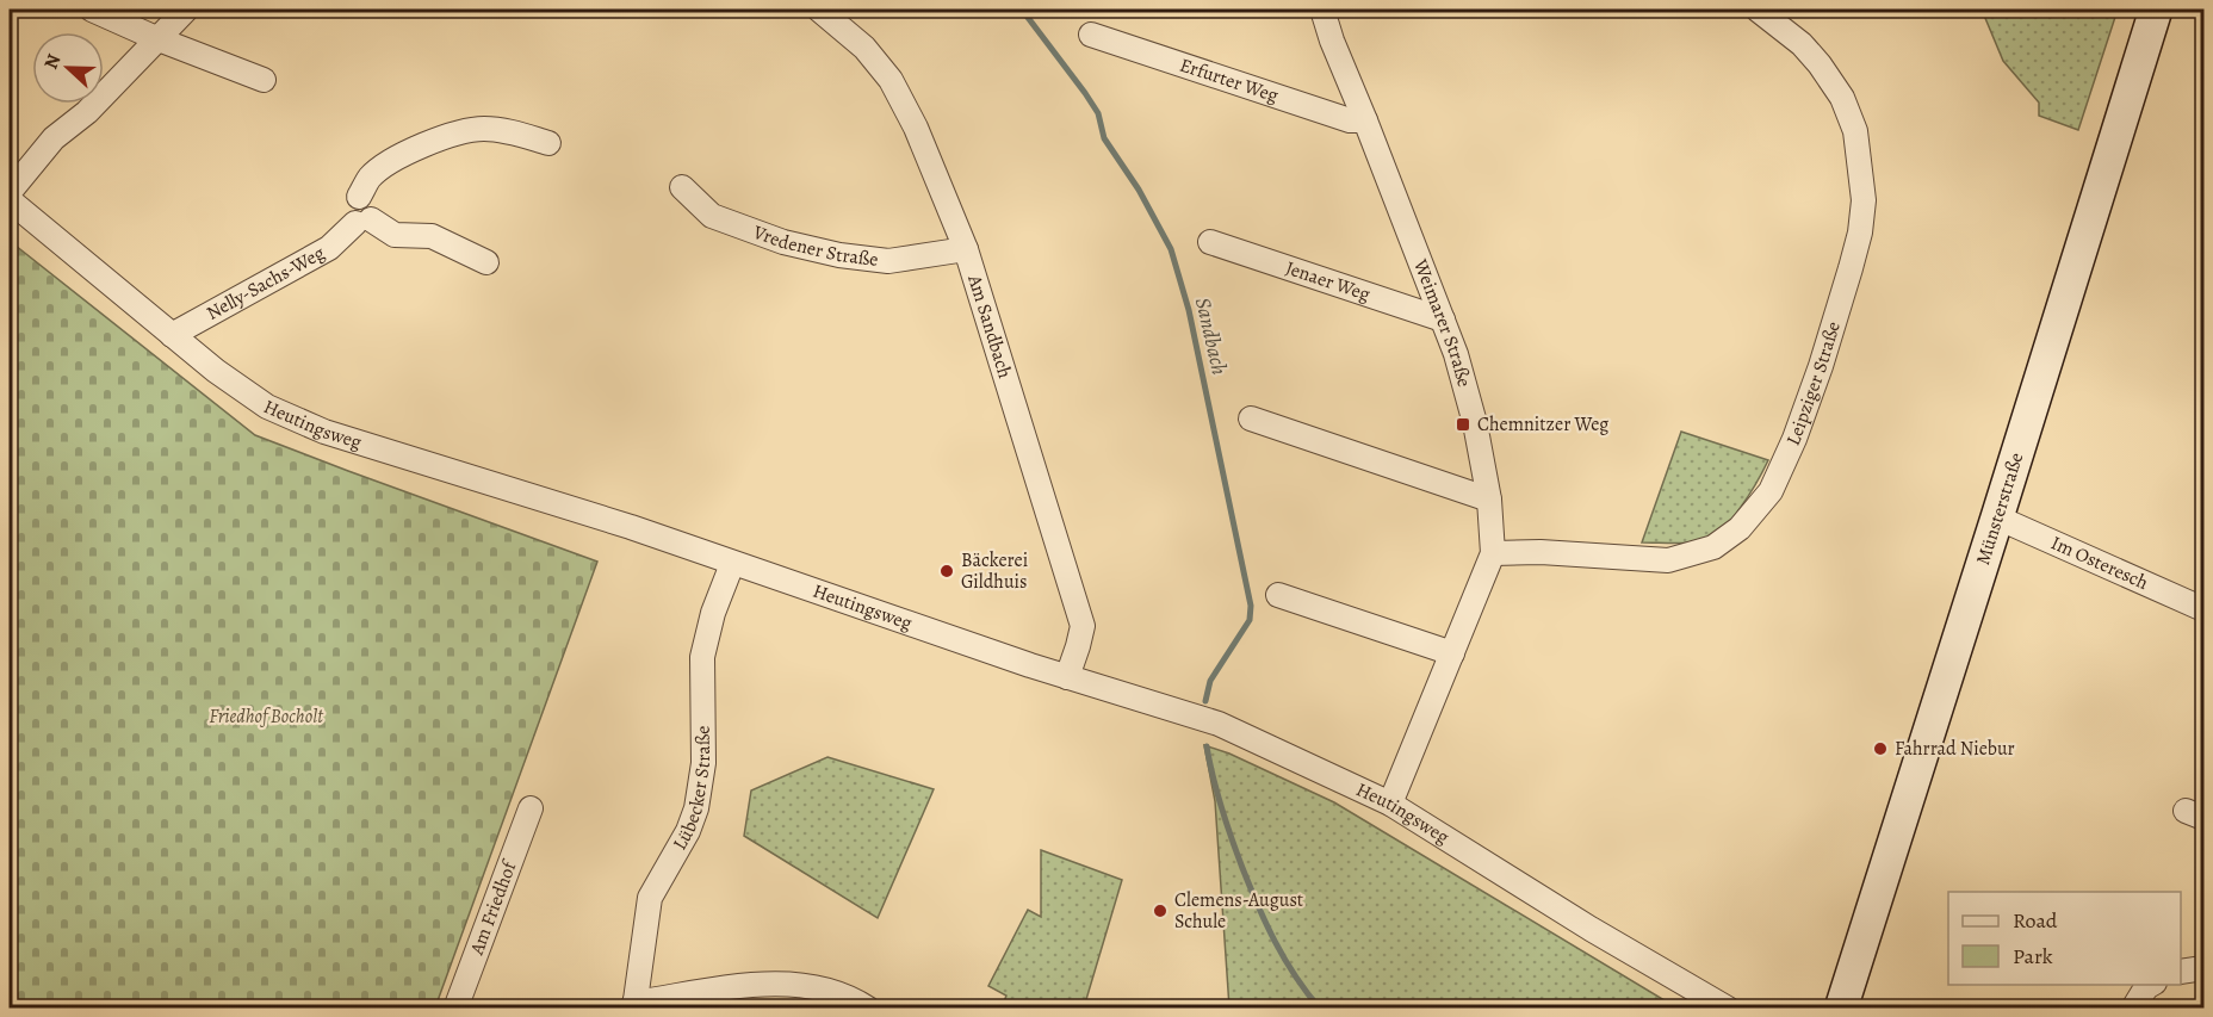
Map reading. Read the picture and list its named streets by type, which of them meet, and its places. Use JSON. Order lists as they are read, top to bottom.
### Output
{
  "streets": {
    "main road": ["Münsterstraße"],
    "street": [
      "Erfurter Weg",
      "Vredener Straße",
      "Jenaer Weg",
      "Nelly-Sachs-Weg",
      "Weimarer Straße",
      "Am Sandbach",
      "Leipziger Straße",
      "Heutingsweg",
      "Im Osteresch",
      "Lübecker Straße",
      "Am Friedhof"
    ]
  },
  "crossings": [
    ["Erfurter Weg", "Weimarer Straße"],
    ["Vredener Straße", "Am Sandbach"],
    ["Jenaer Weg", "Weimarer Straße"],
    ["Nelly-Sachs-Weg", "Heutingsweg"],
    ["Weimarer Straße", "Leipziger Straße"],
    ["Weimarer Straße", "Heutingsweg"],
    ["Am Sandbach", "Heutingsweg"],
    ["Heutingsweg", "Lübecker Straße"],
    ["Münsterstraße", "Im Osteresch"]
  ],
  "water": ["Sandbach"],
  "parks": ["Friedhof Bocholt"],
  "places": {
    "transit": ["Chemnitzer Weg"],
    "other": ["Bäckerei Gildhuis", "Fahrrad Niebur", "Clemens-August Schule"]
  },
  "legend": ["Road", "Park"],
  "north": "left"
}
